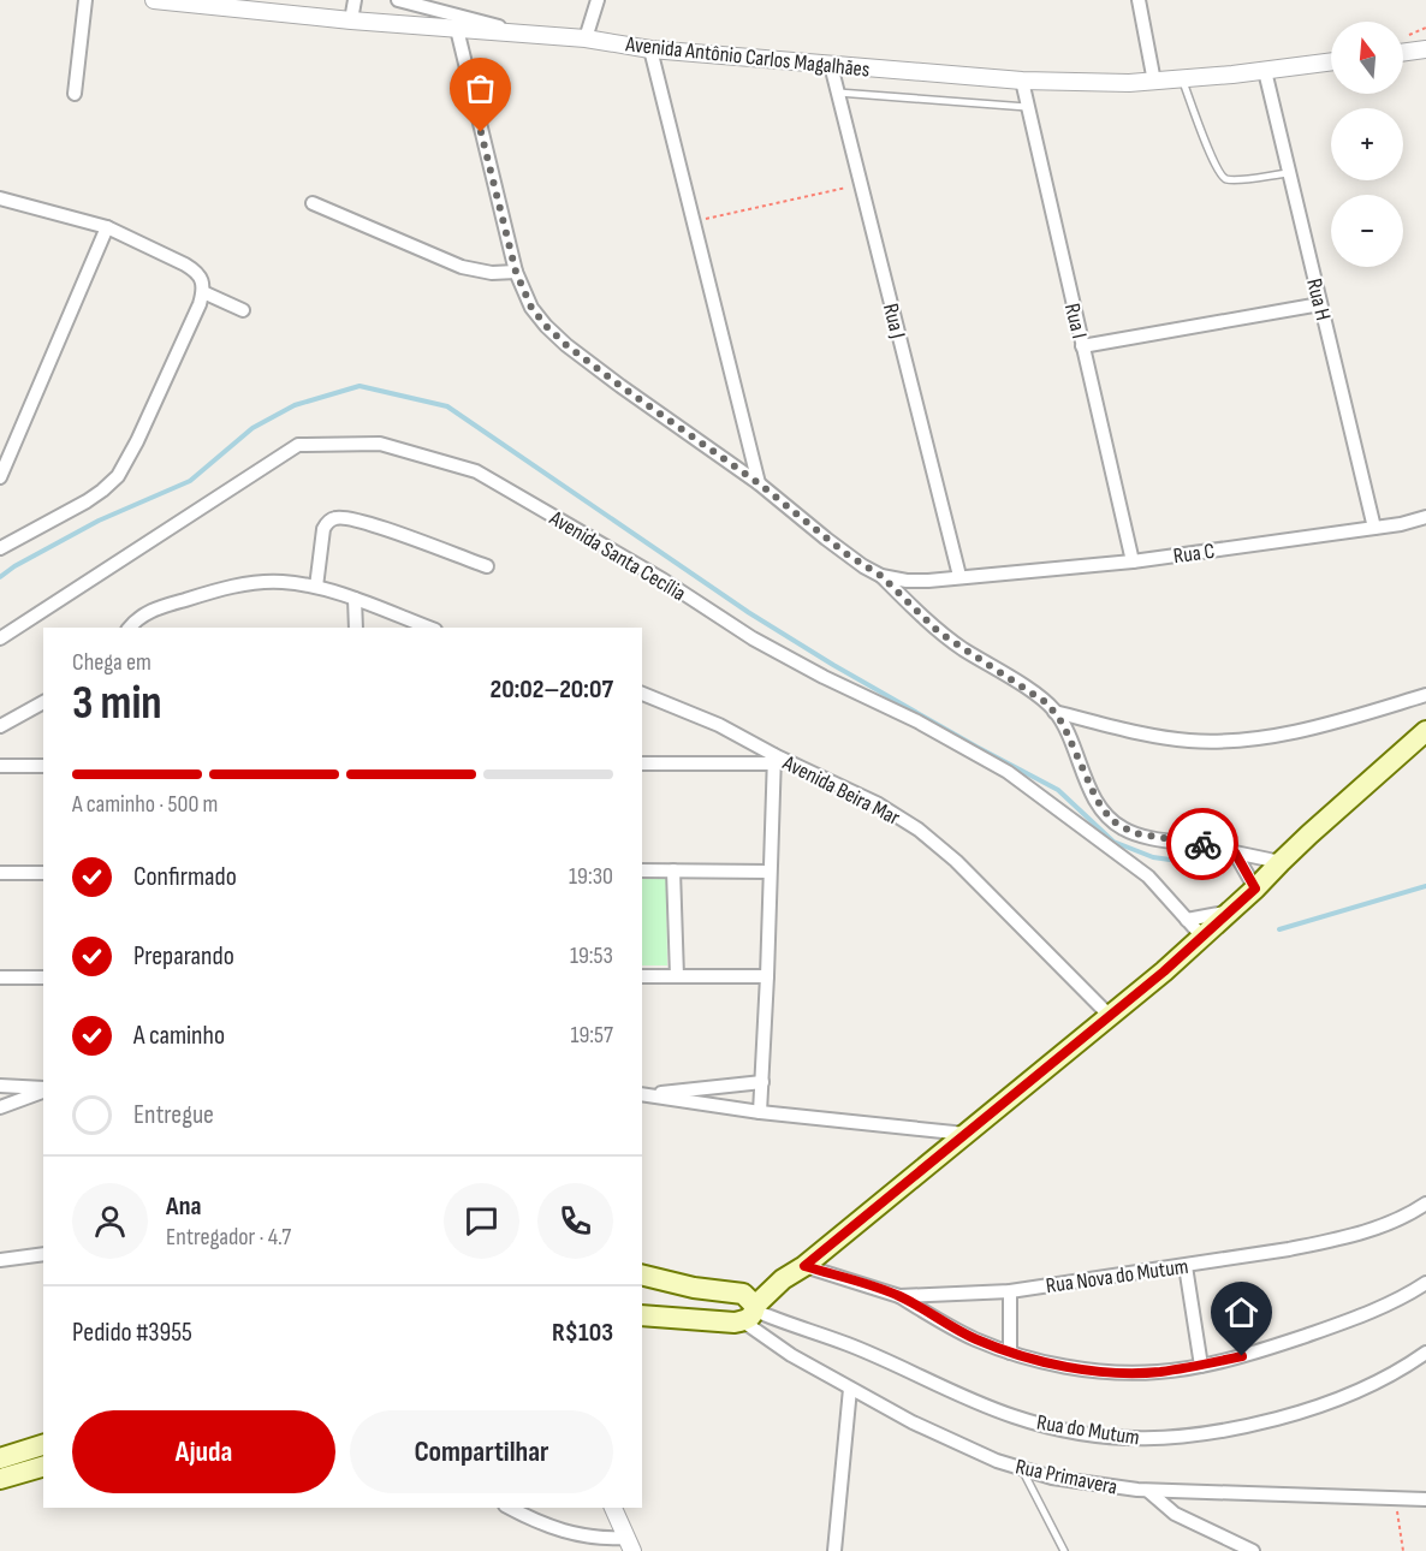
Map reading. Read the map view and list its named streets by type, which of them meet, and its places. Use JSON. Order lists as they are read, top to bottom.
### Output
{
  "streets": {
    "street": [
      "Avenida Antônio Carlos Magalhães",
      "Rua H",
      "Rua J",
      "Rua I",
      "Rua C",
      "Avenida Santa Cecília",
      "Avenida Beira Mar",
      "Rua Nova do Mutum",
      "Rua do Mutum",
      "Rua Primavera"
    ]
  },
  "crossings": [
    ["Avenida Antônio Carlos Magalhães", "Rua H"],
    ["Avenida Antônio Carlos Magalhães", "Rua J"],
    ["Avenida Antônio Carlos Magalhães", "Rua I"],
    ["Rua H", "Rua C"],
    ["Rua J", "Rua C"],
    ["Rua I", "Rua C"],
    ["Rua do Mutum", "Rua Primavera"]
  ],
  "north": "top",
  "page": {
    "map_buttons": ["+", "−"],
    "heading": ["3 min", "Chega em", "20:02–20:07"],
    "panel": [
      "Ana",
      "Entregador · 4.7",
      "Pedido #3955",
      "R$103"
    ],
    "bar": "A caminho · 500 m",
    "list": [
      ["Confirmado", "19:30"],
      ["Preparando", "19:53"],
      ["A caminho", "19:57"],
      "Entregue"
    ],
    "buttons": ["Ajuda", "Compartilhar"]
  }
}
